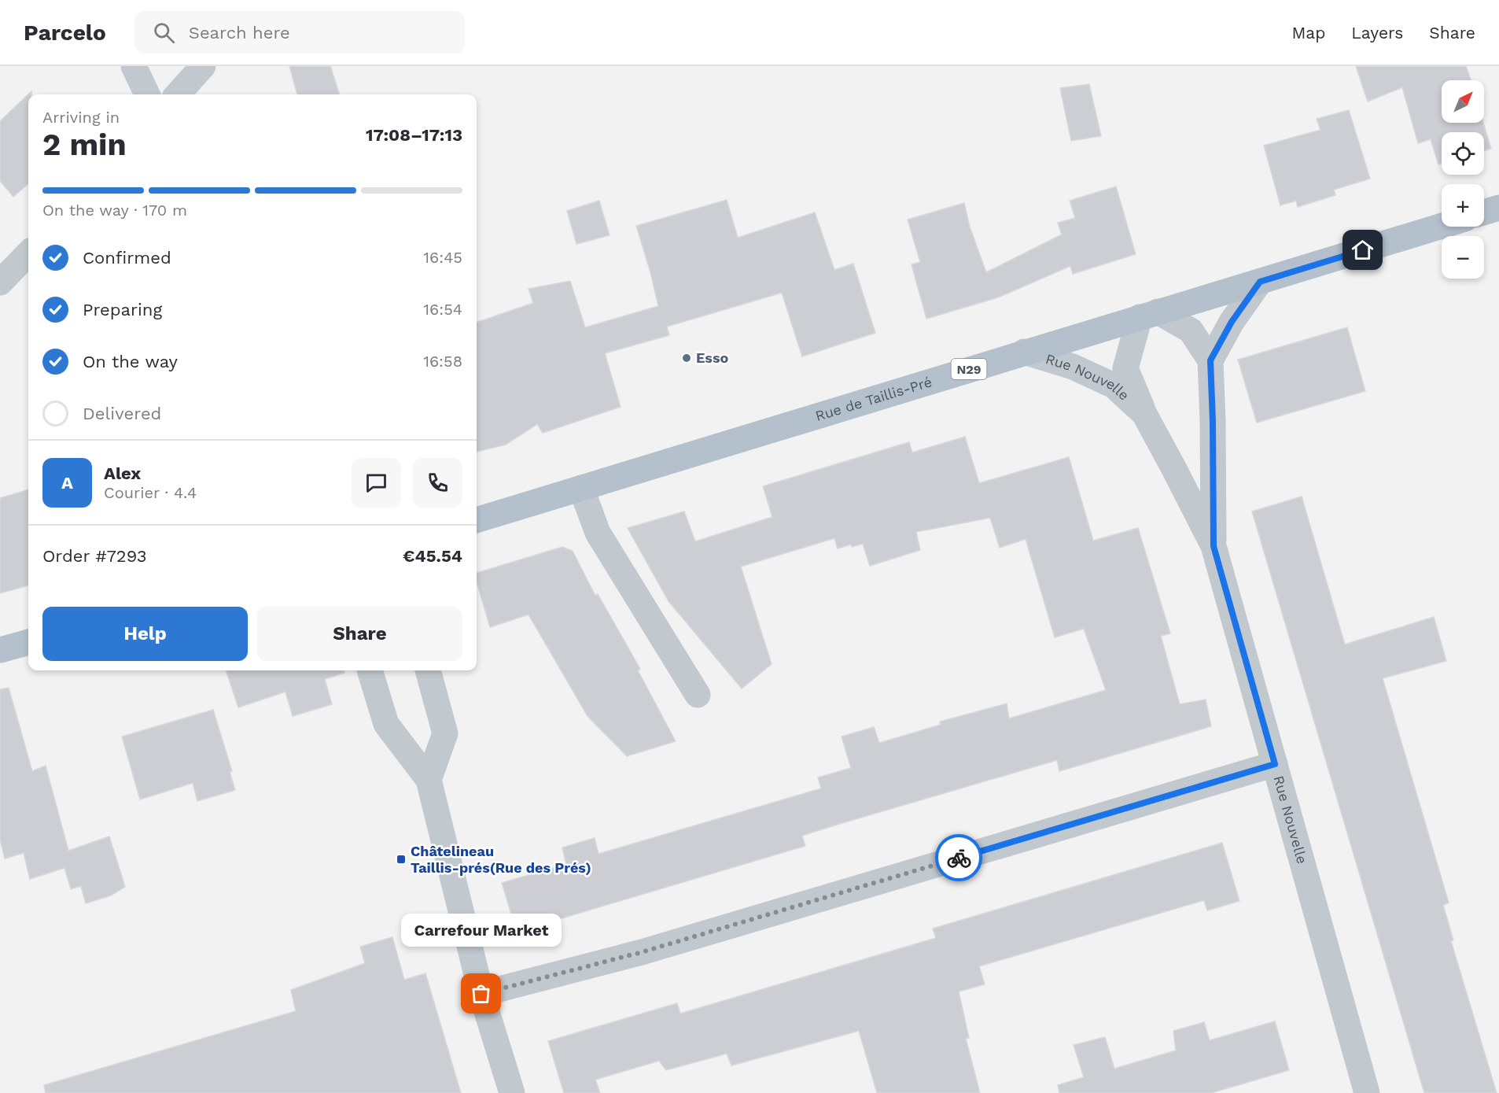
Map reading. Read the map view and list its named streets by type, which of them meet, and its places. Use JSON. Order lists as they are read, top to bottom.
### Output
{
  "streets": {
    "main road": ["N29", "Rue de Taillis-Pré"],
    "street": ["Rue Nouvelle"]
  },
  "crossings": [
    ["Rue Nouvelle", "Rue de Taillis-Pré"]
  ],
  "places": {
    "other": ["Esso", "Carrefour Market"],
    "transit": ["Châtelineau Taillis-prés(Rue des Prés)"]
  },
  "north": "top right",
  "page": {
    "header": "Parcelo",
    "search": "Search here",
    "nav": ["Map", "Layers", "Share"],
    "map_buttons": ["+", "−"],
    "heading": ["2 min", "Arriving in", "17:08–17:13"],
    "panel": [
      "Alex",
      "Courier · 4.4",
      "Order #7293",
      "€45.54"
    ],
    "bar": "On the way · 170 m",
    "list": [
      ["Confirmed", "16:45"],
      ["Preparing", "16:54"],
      ["On the way", "16:58"],
      "Delivered"
    ],
    "round": "A",
    "buttons": ["Help", "Share"],
    "bubble": "Carrefour Market"
  }
}
